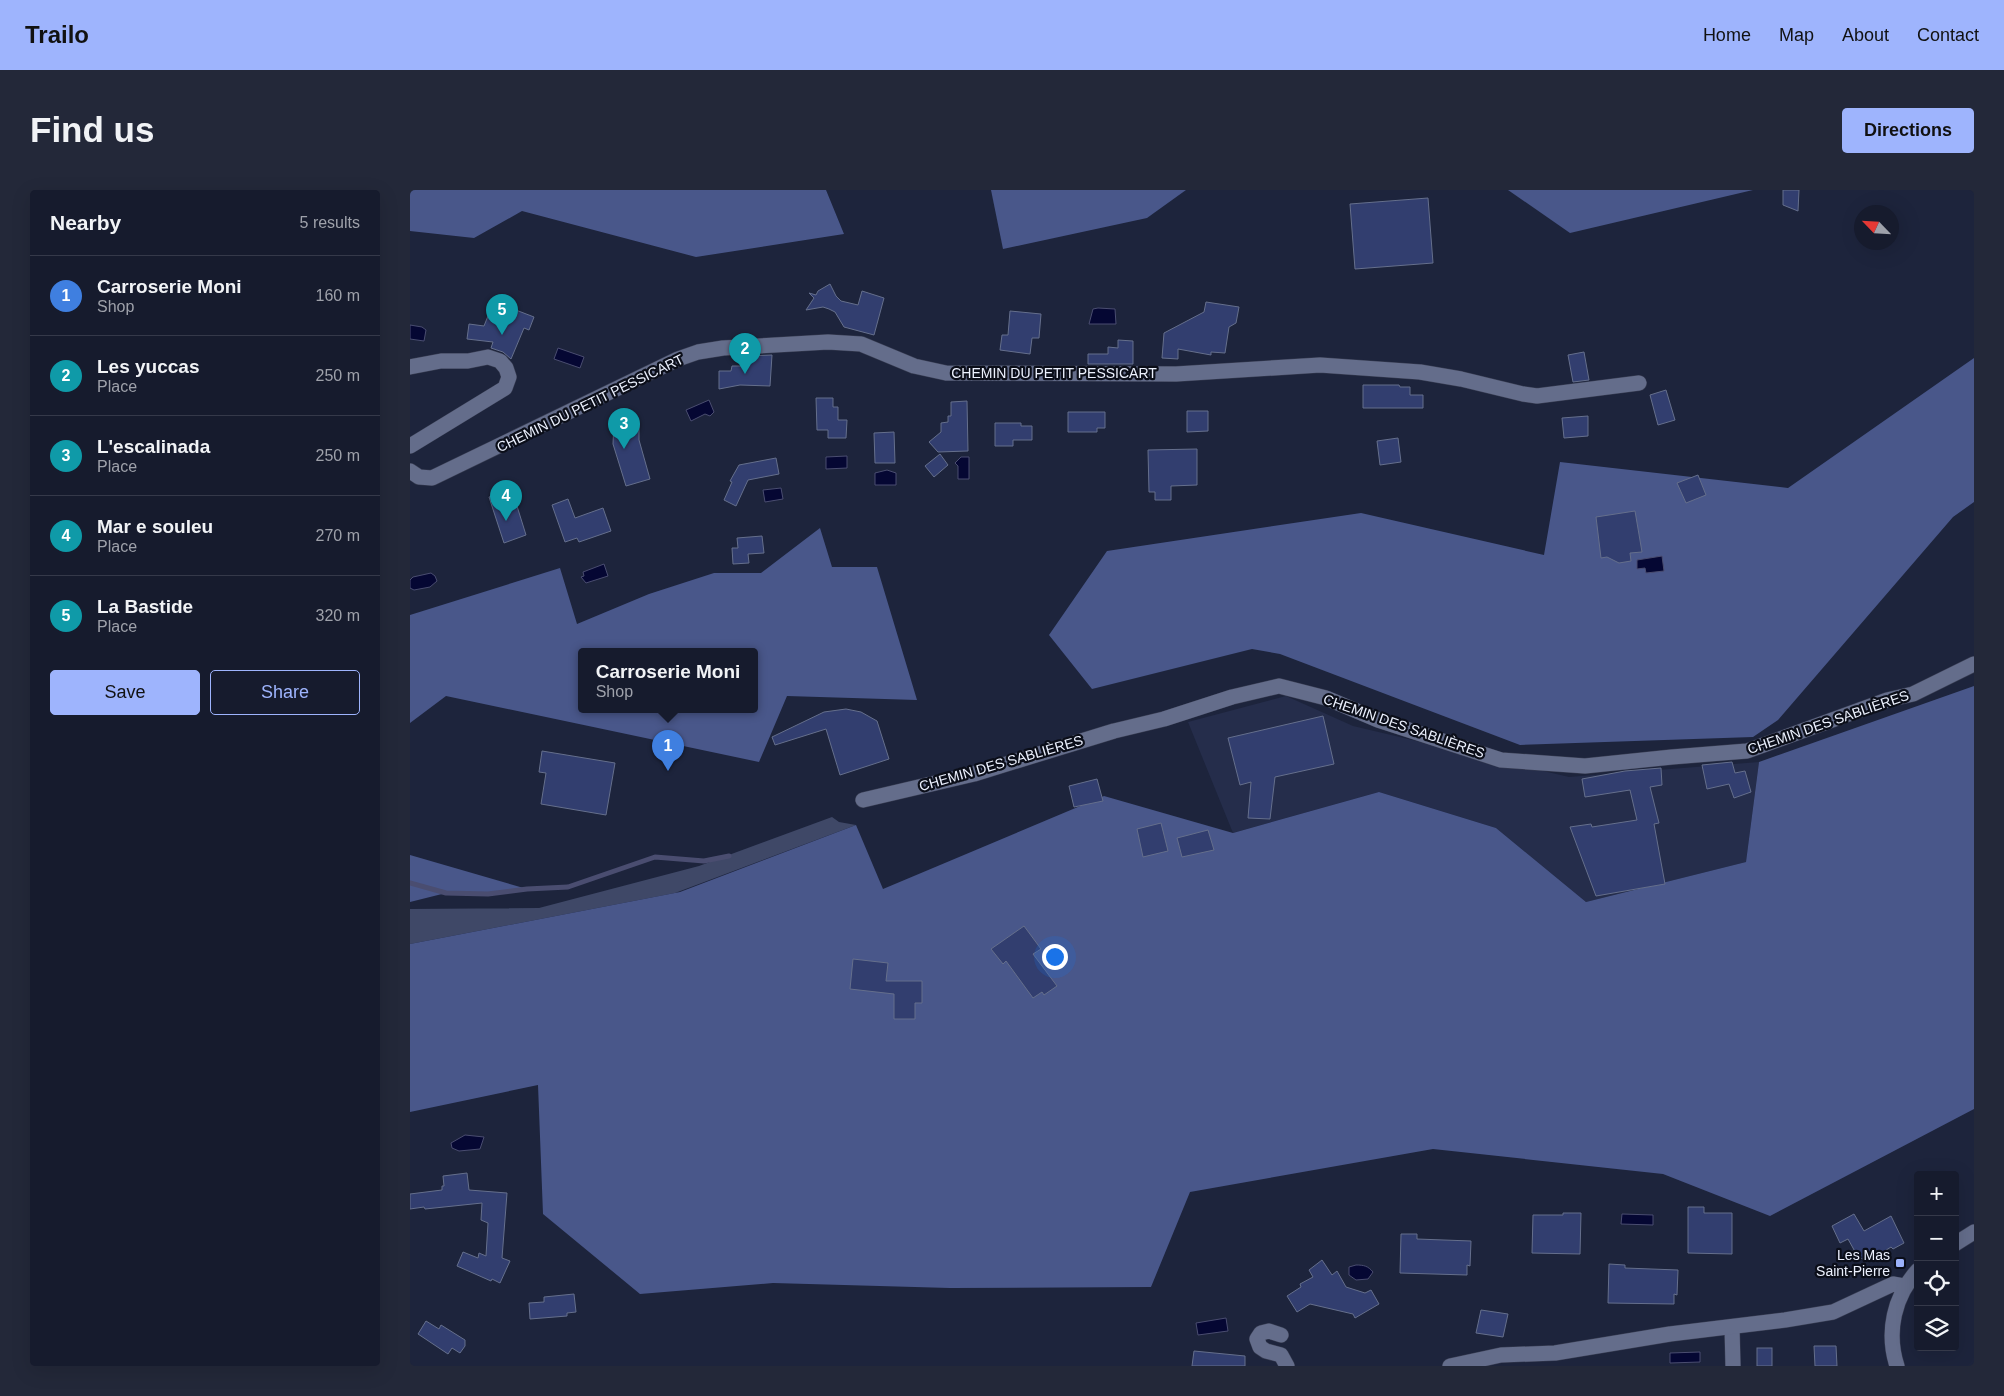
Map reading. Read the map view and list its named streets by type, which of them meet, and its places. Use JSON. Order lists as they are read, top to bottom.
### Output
{
  "streets": {
    "street": ["CHEMIN DU PETIT PESSICART", "CHEMIN DES SABLIÈRES"]
  },
  "places": {
    "transit": ["Les Mas Saint-Pierre"]
  },
  "north": "top left",
  "page": {
    "header": "Trailo",
    "nav": [
      "Home",
      "Map",
      "About",
      "Contact"
    ],
    "buttons": [
      "Directions",
      ["Save", "Share"]
    ],
    "title": "Find us",
    "heading": ["Nearby", "5 results"],
    "list": [
      {
        "mark": "1",
        "name": "Carroserie Moni",
        "note": "Shop",
        "value": "160 m"
      },
      {
        "mark": "2",
        "name": "Les yuccas",
        "note": "Place",
        "value": "250 m"
      },
      {
        "mark": "3",
        "name": "L'escalinada",
        "note": "Place",
        "value": "250 m"
      },
      {
        "mark": "4",
        "name": "Mar e souleu",
        "note": "Place",
        "value": "270 m"
      },
      {
        "mark": "5",
        "name": "La Bastide",
        "note": "Place",
        "value": "320 m"
      }
    ],
    "pins": [
      "5",
      "2",
      "3",
      "4",
      "1"
    ],
    "popup": ["Carroserie Moni", "Shop"],
    "map_buttons": ["+", "−"]
  }
}
